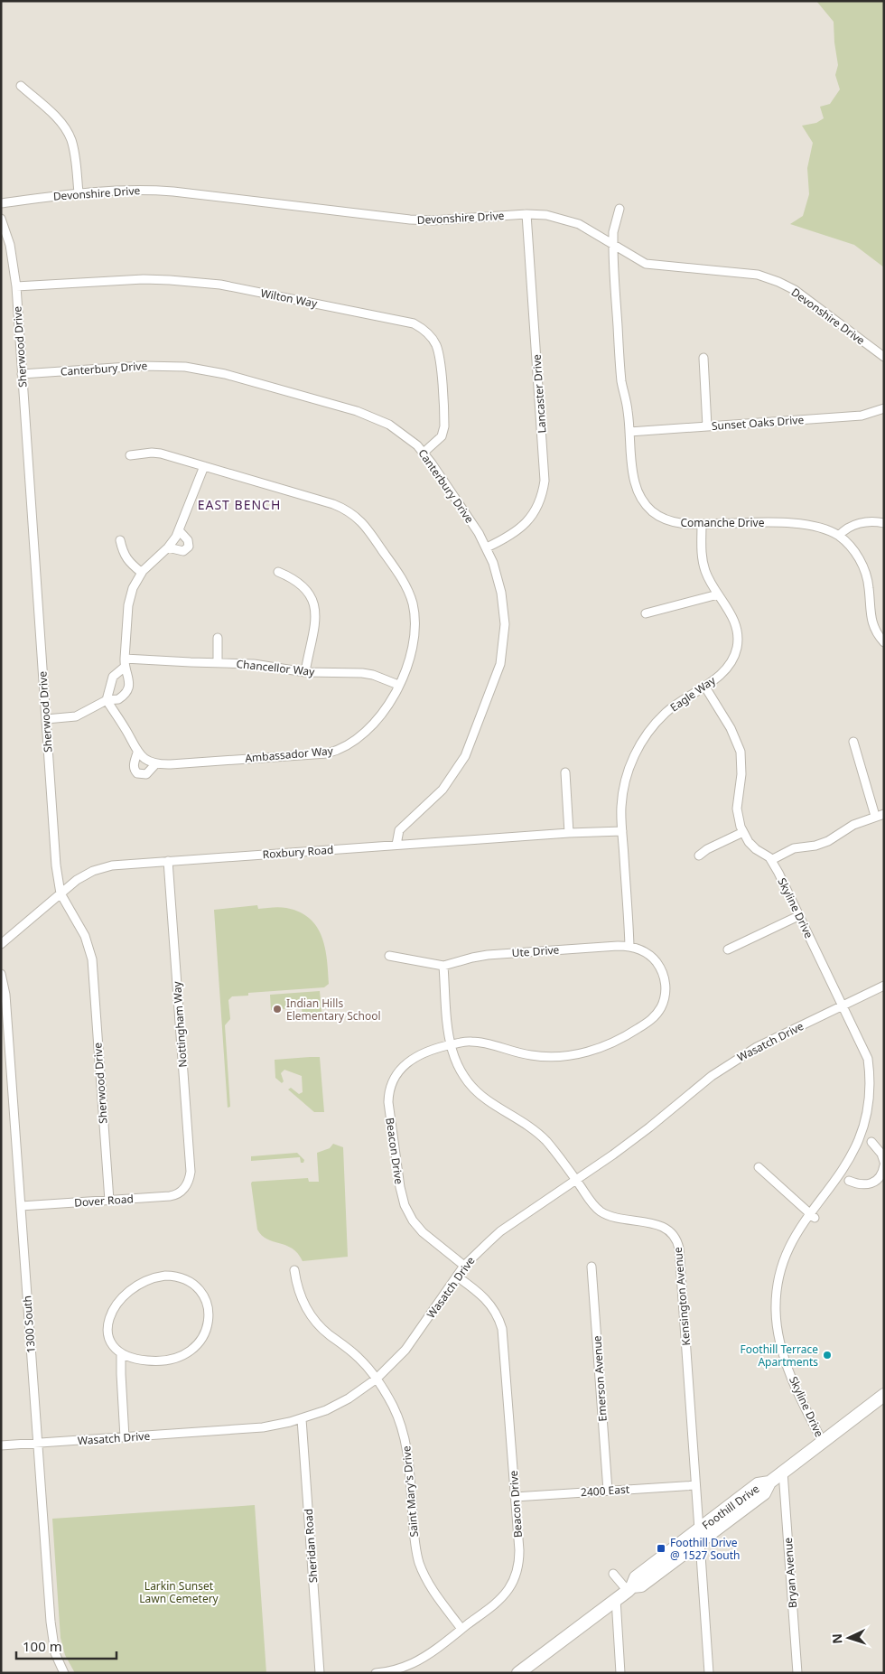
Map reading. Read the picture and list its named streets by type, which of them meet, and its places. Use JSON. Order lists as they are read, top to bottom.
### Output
{
  "streets": {
    "main road": ["Foothill Drive"],
    "street": [
      "Devonshire Drive",
      "Wilton Way",
      "Sherwood Drive",
      "Canterbury Drive",
      "Lancaster Drive",
      "Sunset Oaks Drive",
      "Comanche Drive",
      "Chancellor Way",
      "Eagle Way",
      "Ambassador Way",
      "Roxbury Road",
      "Skyline Drive",
      "Ute Drive",
      "Nottingham Way",
      "Wasatch Drive",
      "Beacon Drive",
      "Dover Road",
      "Kensington Avenue",
      "1300 South",
      "Emerson Avenue",
      "2400 East",
      "Saint Mary's Drive",
      "Sheridan Road",
      "Bryan Avenue"
    ]
  },
  "crossings": [
    ["Devonshire Drive", "Lancaster Drive"],
    ["Devonshire Drive", "Comanche Drive"],
    ["Wilton Way", "Sherwood Drive"],
    ["Wilton Way", "Canterbury Drive"],
    ["Sherwood Drive", "Canterbury Drive"],
    ["Sherwood Drive", "Roxbury Road"],
    ["Sherwood Drive", "Dover Road"],
    ["Canterbury Drive", "Lancaster Drive"],
    ["Canterbury Drive", "Roxbury Road"],
    ["Sunset Oaks Drive", "Comanche Drive"],
    ["Comanche Drive", "Eagle Way"],
    ["Chancellor Way", "Ambassador Way"],
    ["Eagle Way", "Roxbury Road"],
    ["Eagle Way", "Skyline Drive"],
    ["Eagle Way", "Ute Drive"],
    ["Eagle Way", "Beacon Drive"],
    ["Roxbury Road", "Nottingham Way"],
    ["Skyline Drive", "Wasatch Drive"],
    ["Skyline Drive", "Foothill Drive"],
    ["Ute Drive", "Beacon Drive"],
    ["Ute Drive", "Kensington Avenue"],
    ["Nottingham Way", "Dover Road"],
    ["Wasatch Drive", "Beacon Drive"],
    ["Wasatch Drive", "Kensington Avenue"],
    ["Wasatch Drive", "1300 South"],
    ["Wasatch Drive", "Saint Mary's Drive"],
    ["Wasatch Drive", "Sheridan Road"],
    ["Beacon Drive", "Kensington Avenue"],
    ["Beacon Drive", "2400 East"],
    ["Beacon Drive", "Saint Mary's Drive"],
    ["Dover Road", "1300 South"],
    ["Kensington Avenue", "2400 East"],
    ["Kensington Avenue", "Foothill Drive"],
    ["Emerson Avenue", "2400 East"],
    ["Foothill Drive", "Bryan Avenue"]
  ],
  "districts": ["EAST BENCH"],
  "parks": ["Larkin Sunset Lawn Cemetery"],
  "places": {
    "other": ["Indian Hills Elementary School", "Foothill Terrace Apartments"],
    "transit": ["Foothill Drive @ 1527 South"]
  },
  "scale_bar": "100 m",
  "north": "left"
}
